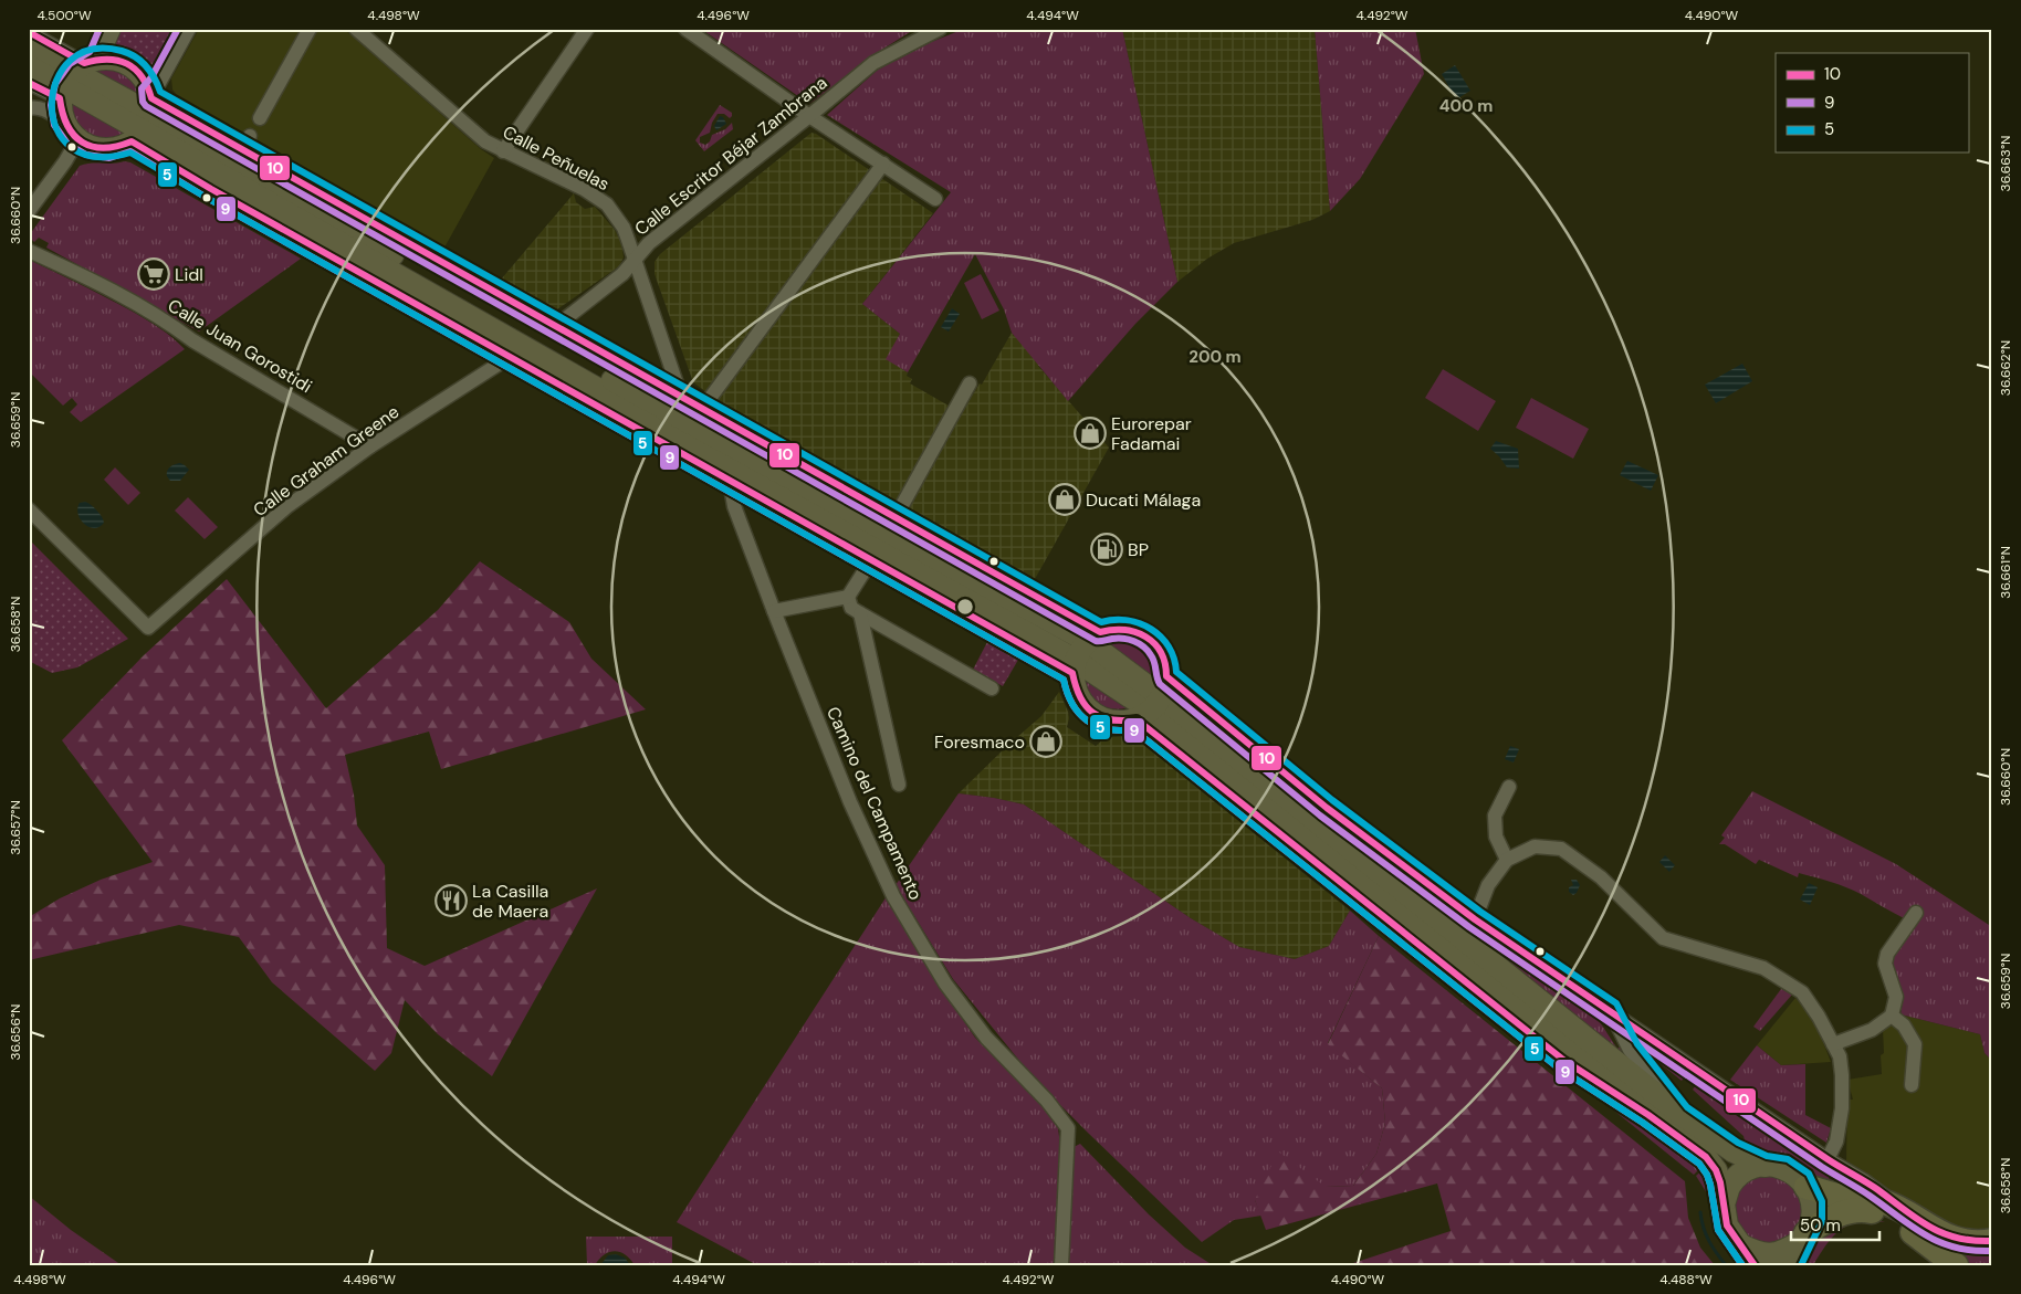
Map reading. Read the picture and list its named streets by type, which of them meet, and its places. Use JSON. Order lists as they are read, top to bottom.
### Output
{
  "streets": {
    "street": [
      "Calle Escritor Béjar Zambrana",
      "Calle Peñuelas",
      "Calle Juan Gorostidi",
      "Calle Graham Greene",
      "Camino del Campamento"
    ]
  },
  "crossings": [
    ["Calle Escritor Béjar Zambrana", "Calle Peñuelas"],
    ["Calle Juan Gorostidi", "Calle Graham Greene"]
  ],
  "places": {
    "supermarket": ["Lidl"],
    "shop": ["Eurorepar Fadamai", "Ducati Málaga", "Foresmaco"],
    "fuel station": ["BP"],
    "restaurant": ["La Casilla de Maera"]
  },
  "lines": ["transit line 9", "transit line 10", "transit line 5"],
  "legend": ["10", "9", "5"],
  "scale_bar": "50 m",
  "coordinates": [
    "4.500°W",
    "4.498°W",
    "4.496°W",
    "4.494°W",
    "4.492°W",
    "4.490°W",
    "36.663°N",
    "36.660°N",
    "36.662°N",
    "36.659°N",
    "36.661°N",
    "36.658°N",
    "36.657°N",
    "36.656°N",
    "4.488°W"
  ],
  "rings": ["400 m", "200 m"]
}
